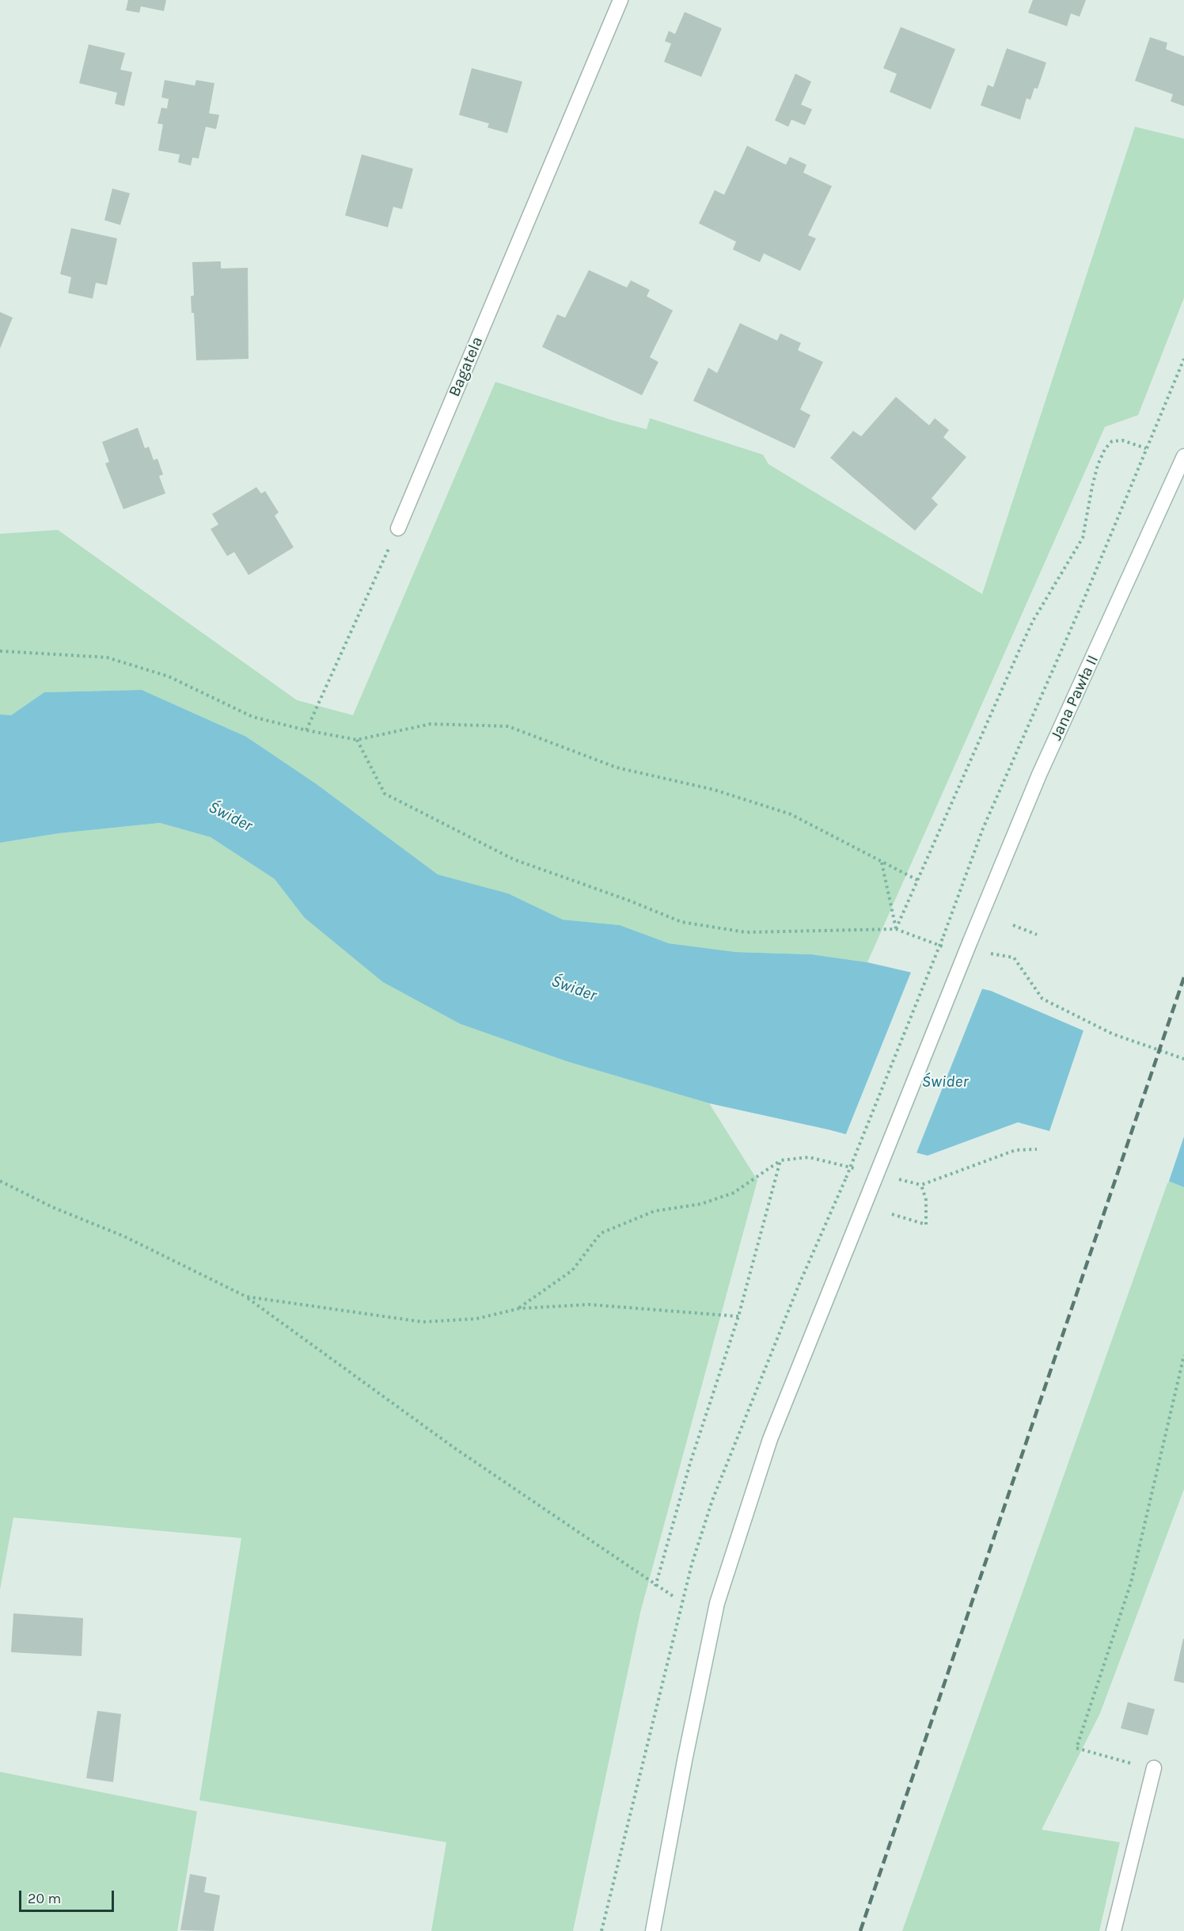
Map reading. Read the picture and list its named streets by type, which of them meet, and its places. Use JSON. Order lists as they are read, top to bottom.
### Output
{
  "streets": {
    "main road": ["Bagatela", "Jana Pawła II"]
  },
  "water": ["Świder"],
  "scale_bar": "20 m"
}
